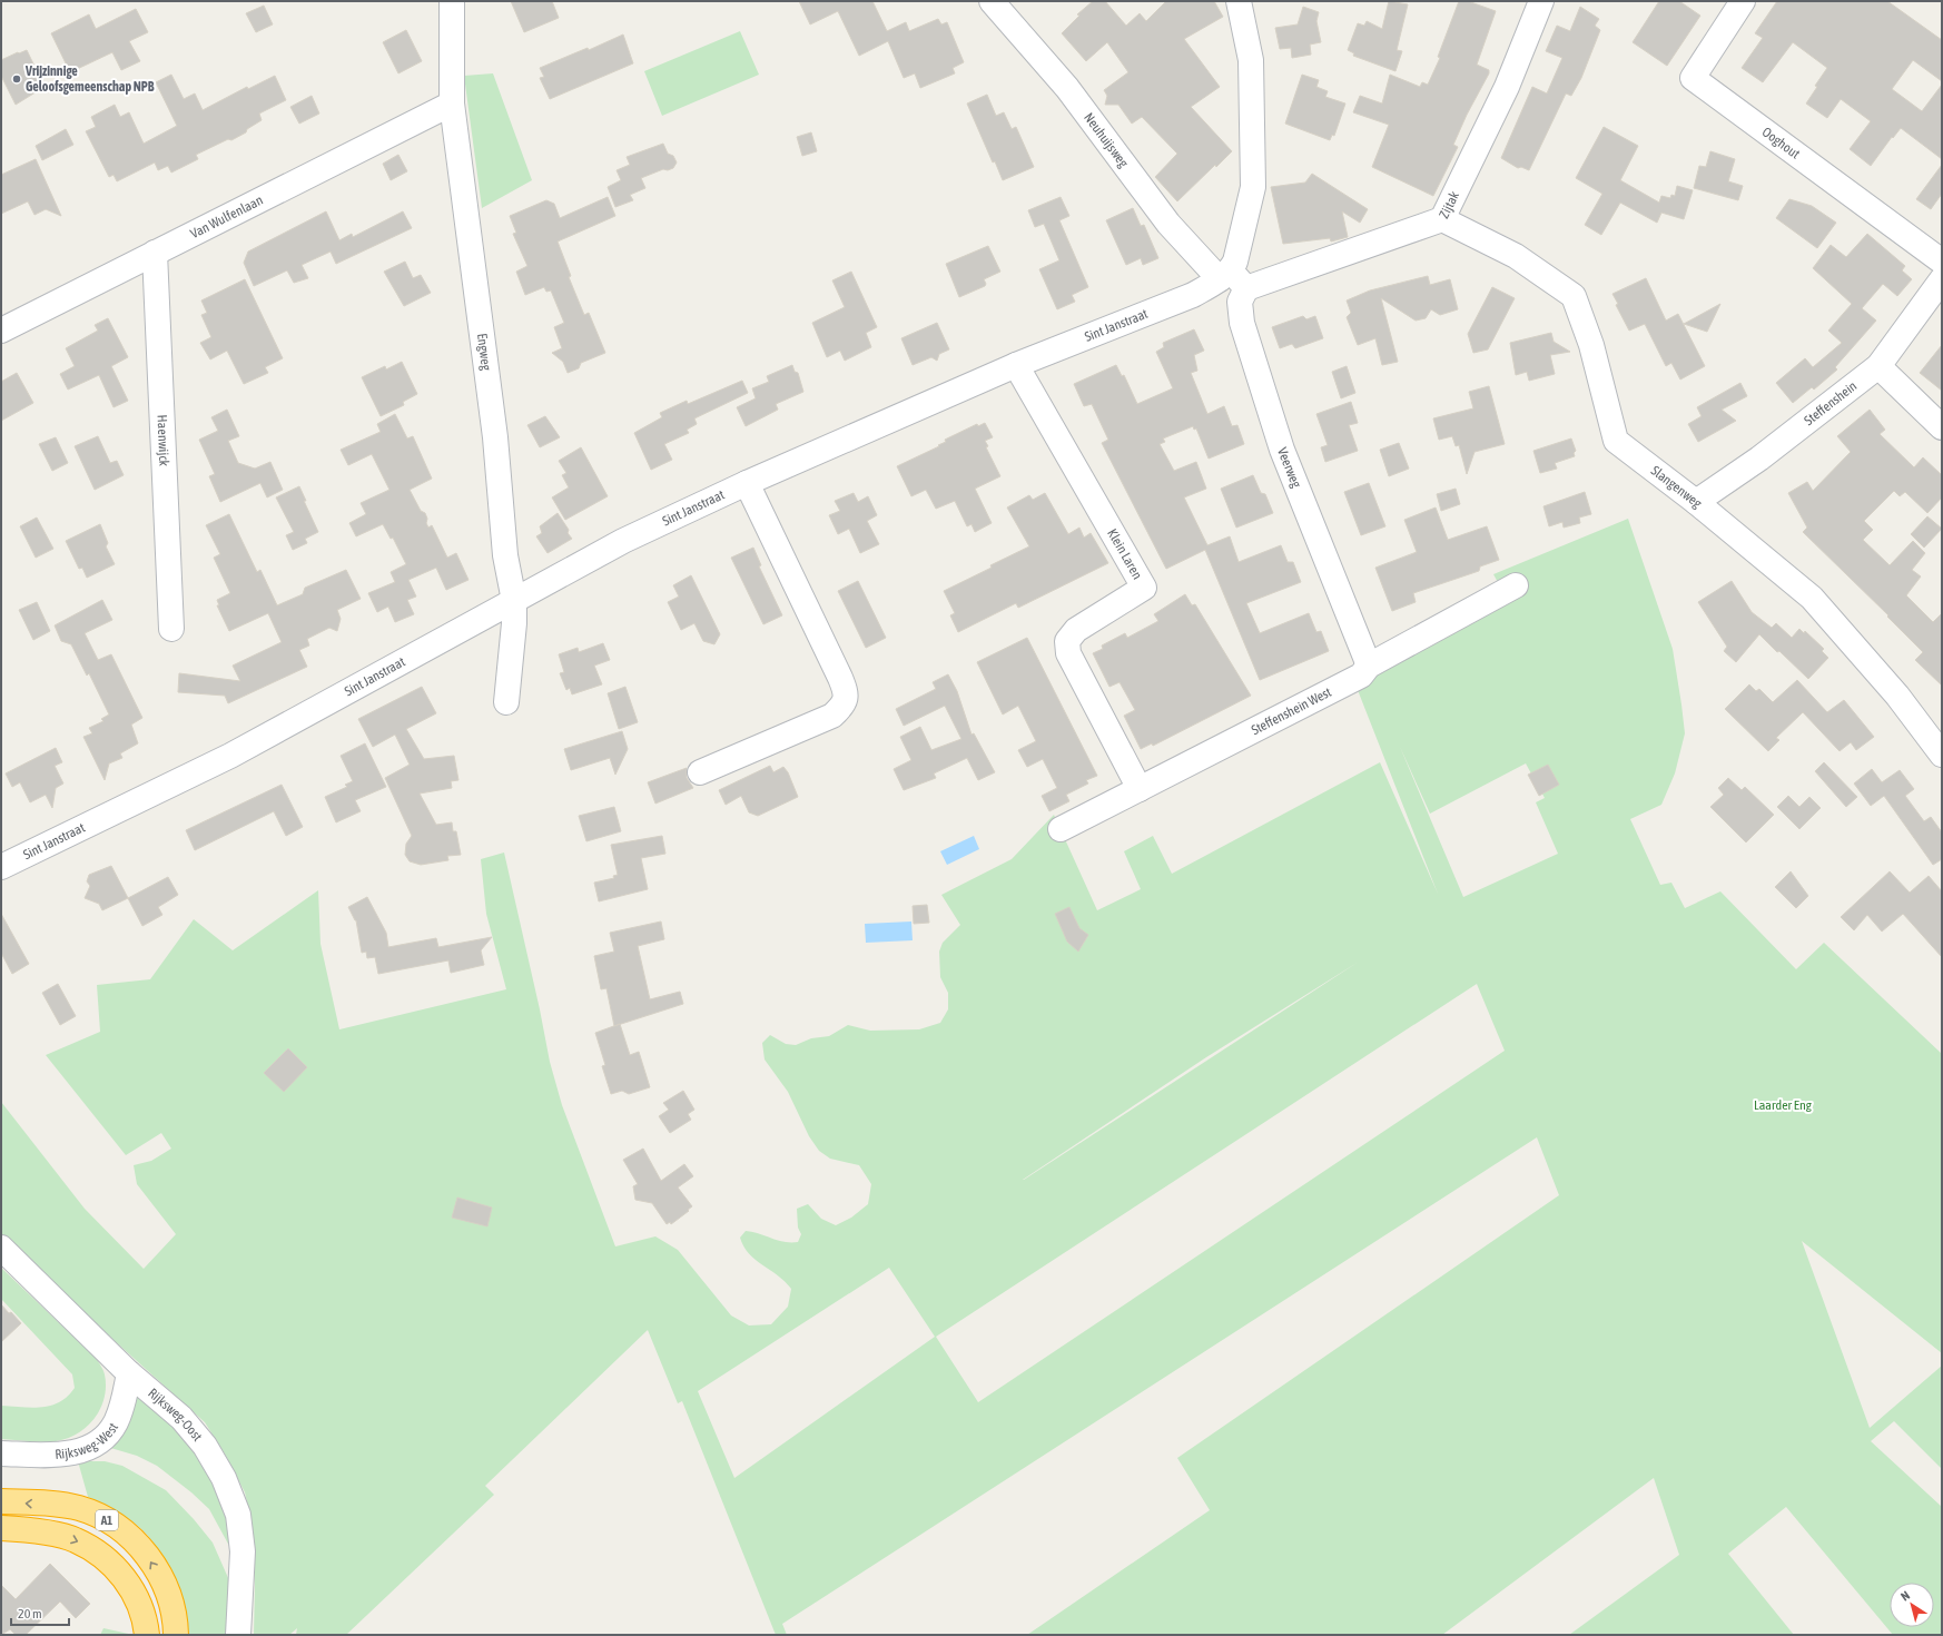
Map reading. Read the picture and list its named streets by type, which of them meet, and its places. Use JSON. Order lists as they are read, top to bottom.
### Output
{
  "streets": {
    "highway": ["A1"],
    "street": [
      "Neuhuijsweg",
      "Ooghout",
      "Zijtak",
      "Van Wulfenlaan",
      "Sint Janstraat",
      "Engweg",
      "Steffenshein",
      "Haenwijck",
      "Veerweg",
      "Slangenweg",
      "Klein Laren",
      "Steffenshein West",
      "Rijksweg-Oost",
      "Rijksweg-West"
    ]
  },
  "crossings": [
    ["Neuhuijsweg", "Sint Janstraat"],
    ["Zijtak", "Veerweg"],
    ["Zijtak", "Slangenweg"],
    ["Van Wulfenlaan", "Engweg"],
    ["Van Wulfenlaan", "Haenwijck"],
    ["Sint Janstraat", "Engweg"],
    ["Sint Janstraat", "Klein Laren"],
    ["Steffenshein", "Slangenweg"],
    ["Veerweg", "Steffenshein West"],
    ["Klein Laren", "Steffenshein West"],
    ["Rijksweg-Oost", "Rijksweg-West"]
  ],
  "parks": ["Laarder Eng"],
  "places": ["Vrijzinnige Geloofsgemeenschap NPB"],
  "scale_bar": "20 m",
  "north": "top left"
}
